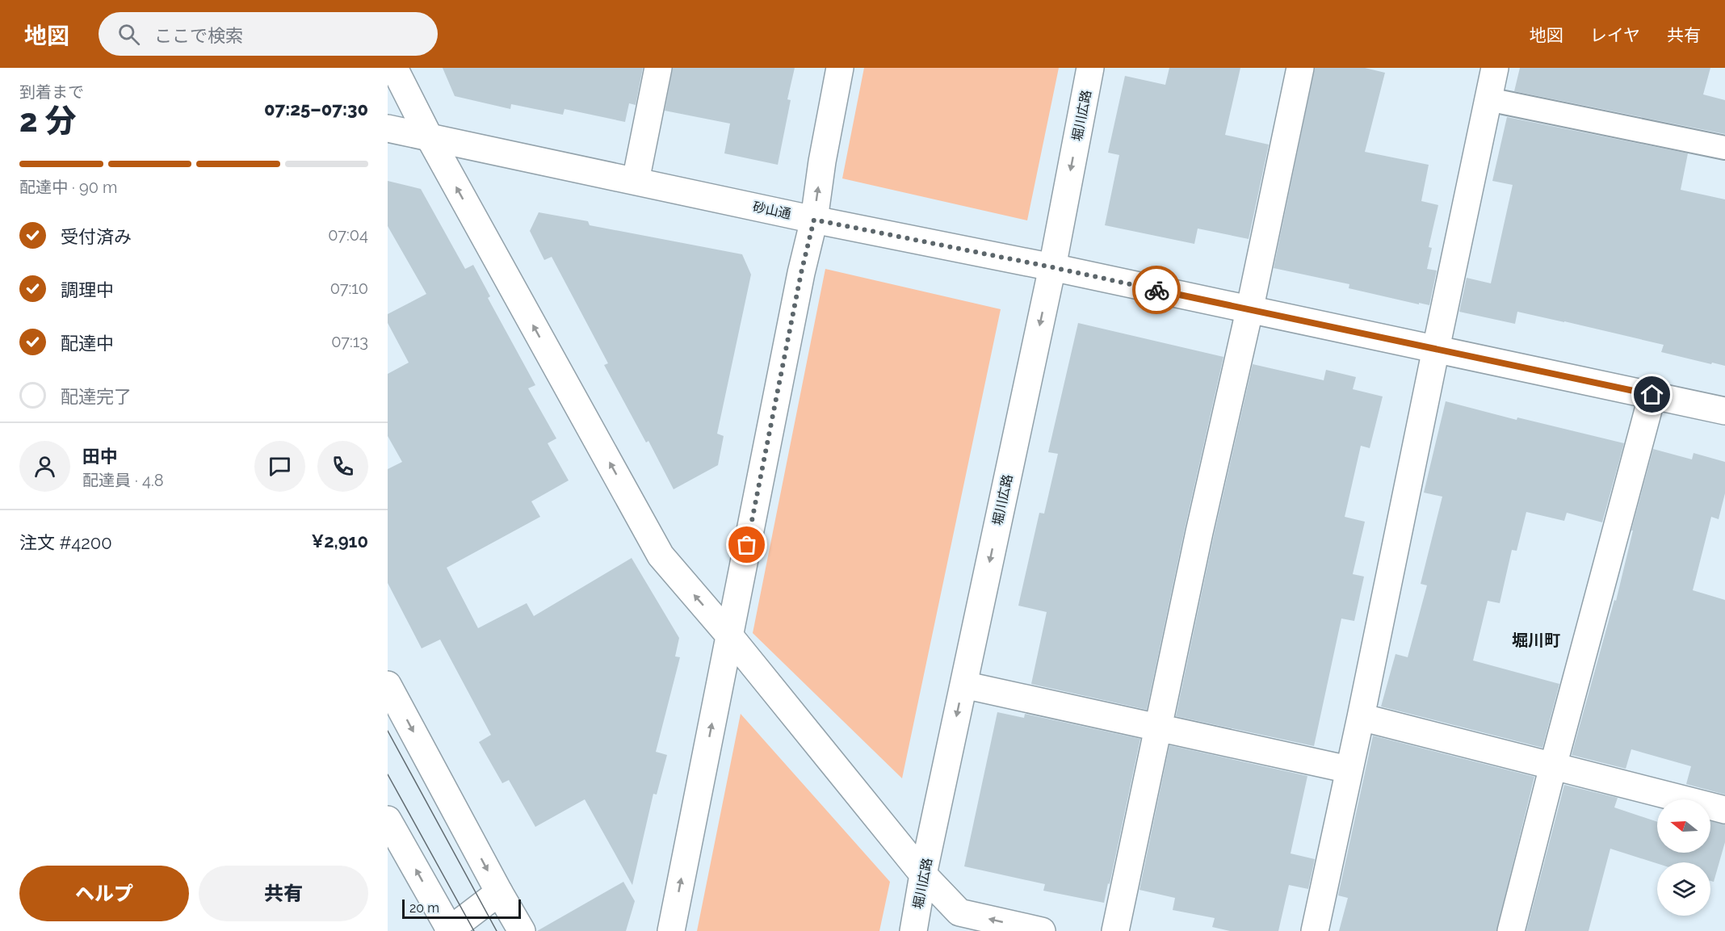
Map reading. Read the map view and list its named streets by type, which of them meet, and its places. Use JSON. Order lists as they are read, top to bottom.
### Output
{
  "streets": {
    "street": ["堀川広路", "砂山通"]
  },
  "crossings": [
    ["堀川広路", "砂山通"]
  ],
  "districts": ["堀川町"],
  "scale_bar": "20 m",
  "north": "left",
  "page": {
    "header": "地図",
    "search": "ここで検索",
    "nav": ["地図", "レイヤ", "共有"],
    "heading": ["2 分", "到着まで", "07:25–07:30"],
    "panel": [
      "田中",
      "配達員 · 4.8",
      "注文 #4200",
      "¥2,910"
    ],
    "bar": "配達中 · 90 m",
    "list": [
      ["受付済み", "07:04"],
      ["調理中", "07:10"],
      ["配達中", "07:13"],
      "配達完了"
    ],
    "buttons": ["ヘルプ", "共有"],
    "scale": "20 m"
  }
}
